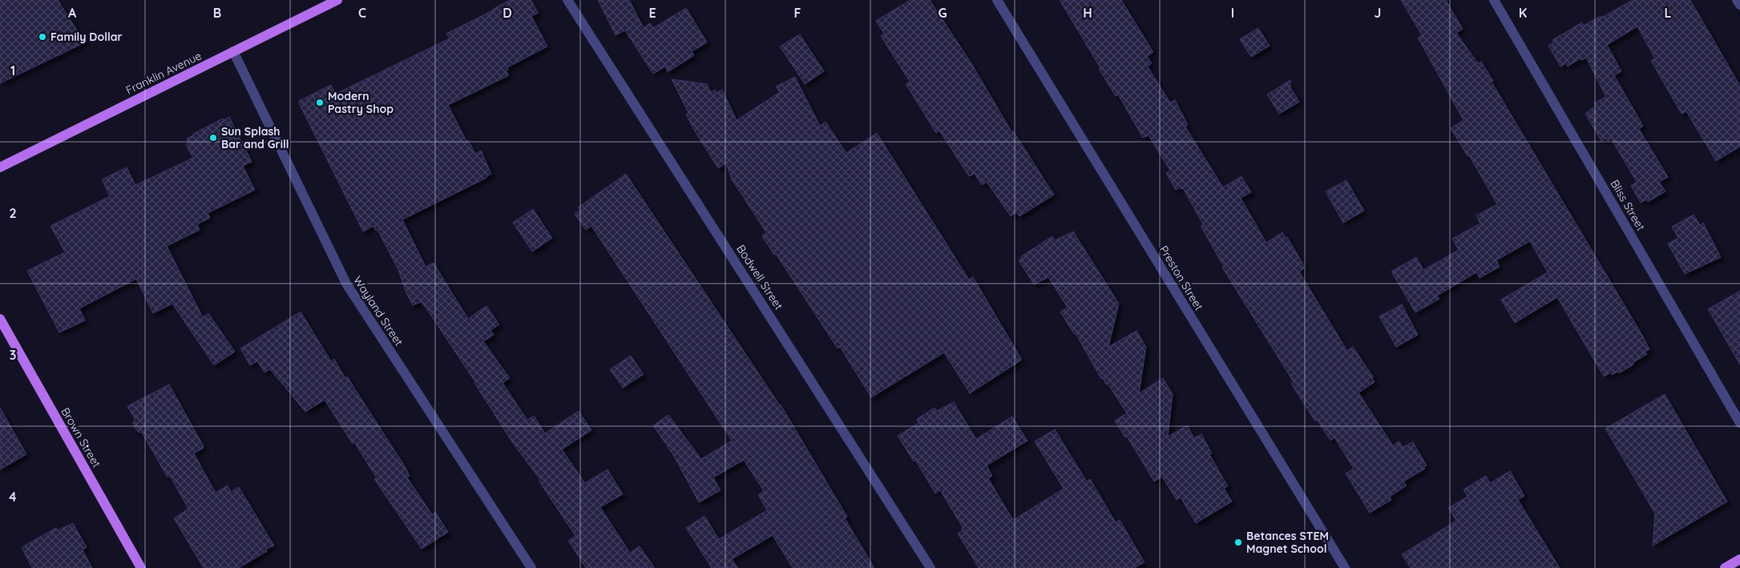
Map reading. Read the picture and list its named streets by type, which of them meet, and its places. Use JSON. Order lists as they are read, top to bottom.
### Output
{
  "streets": {
    "main road": ["Franklin Avenue", "Brown Street"],
    "street": [
      "Bliss Street",
      "Bodwell Street",
      "Preston Street",
      "Wayland Street"
    ]
  },
  "crossings": [
    ["Franklin Avenue", "Wayland Street"]
  ],
  "places": [
    "Family Dollar",
    "Modern Pastry Shop",
    "Sun Splash Bar and Grill",
    "Betances STEM Magnet School"
  ],
  "grid": {
    "columns": [
      "A",
      "B",
      "C",
      "D",
      "E",
      "F",
      "G",
      "H",
      "I",
      "J",
      "K",
      "L"
    ],
    "rows": [
      "1",
      "2",
      "3",
      "4"
    ]
  }
}
